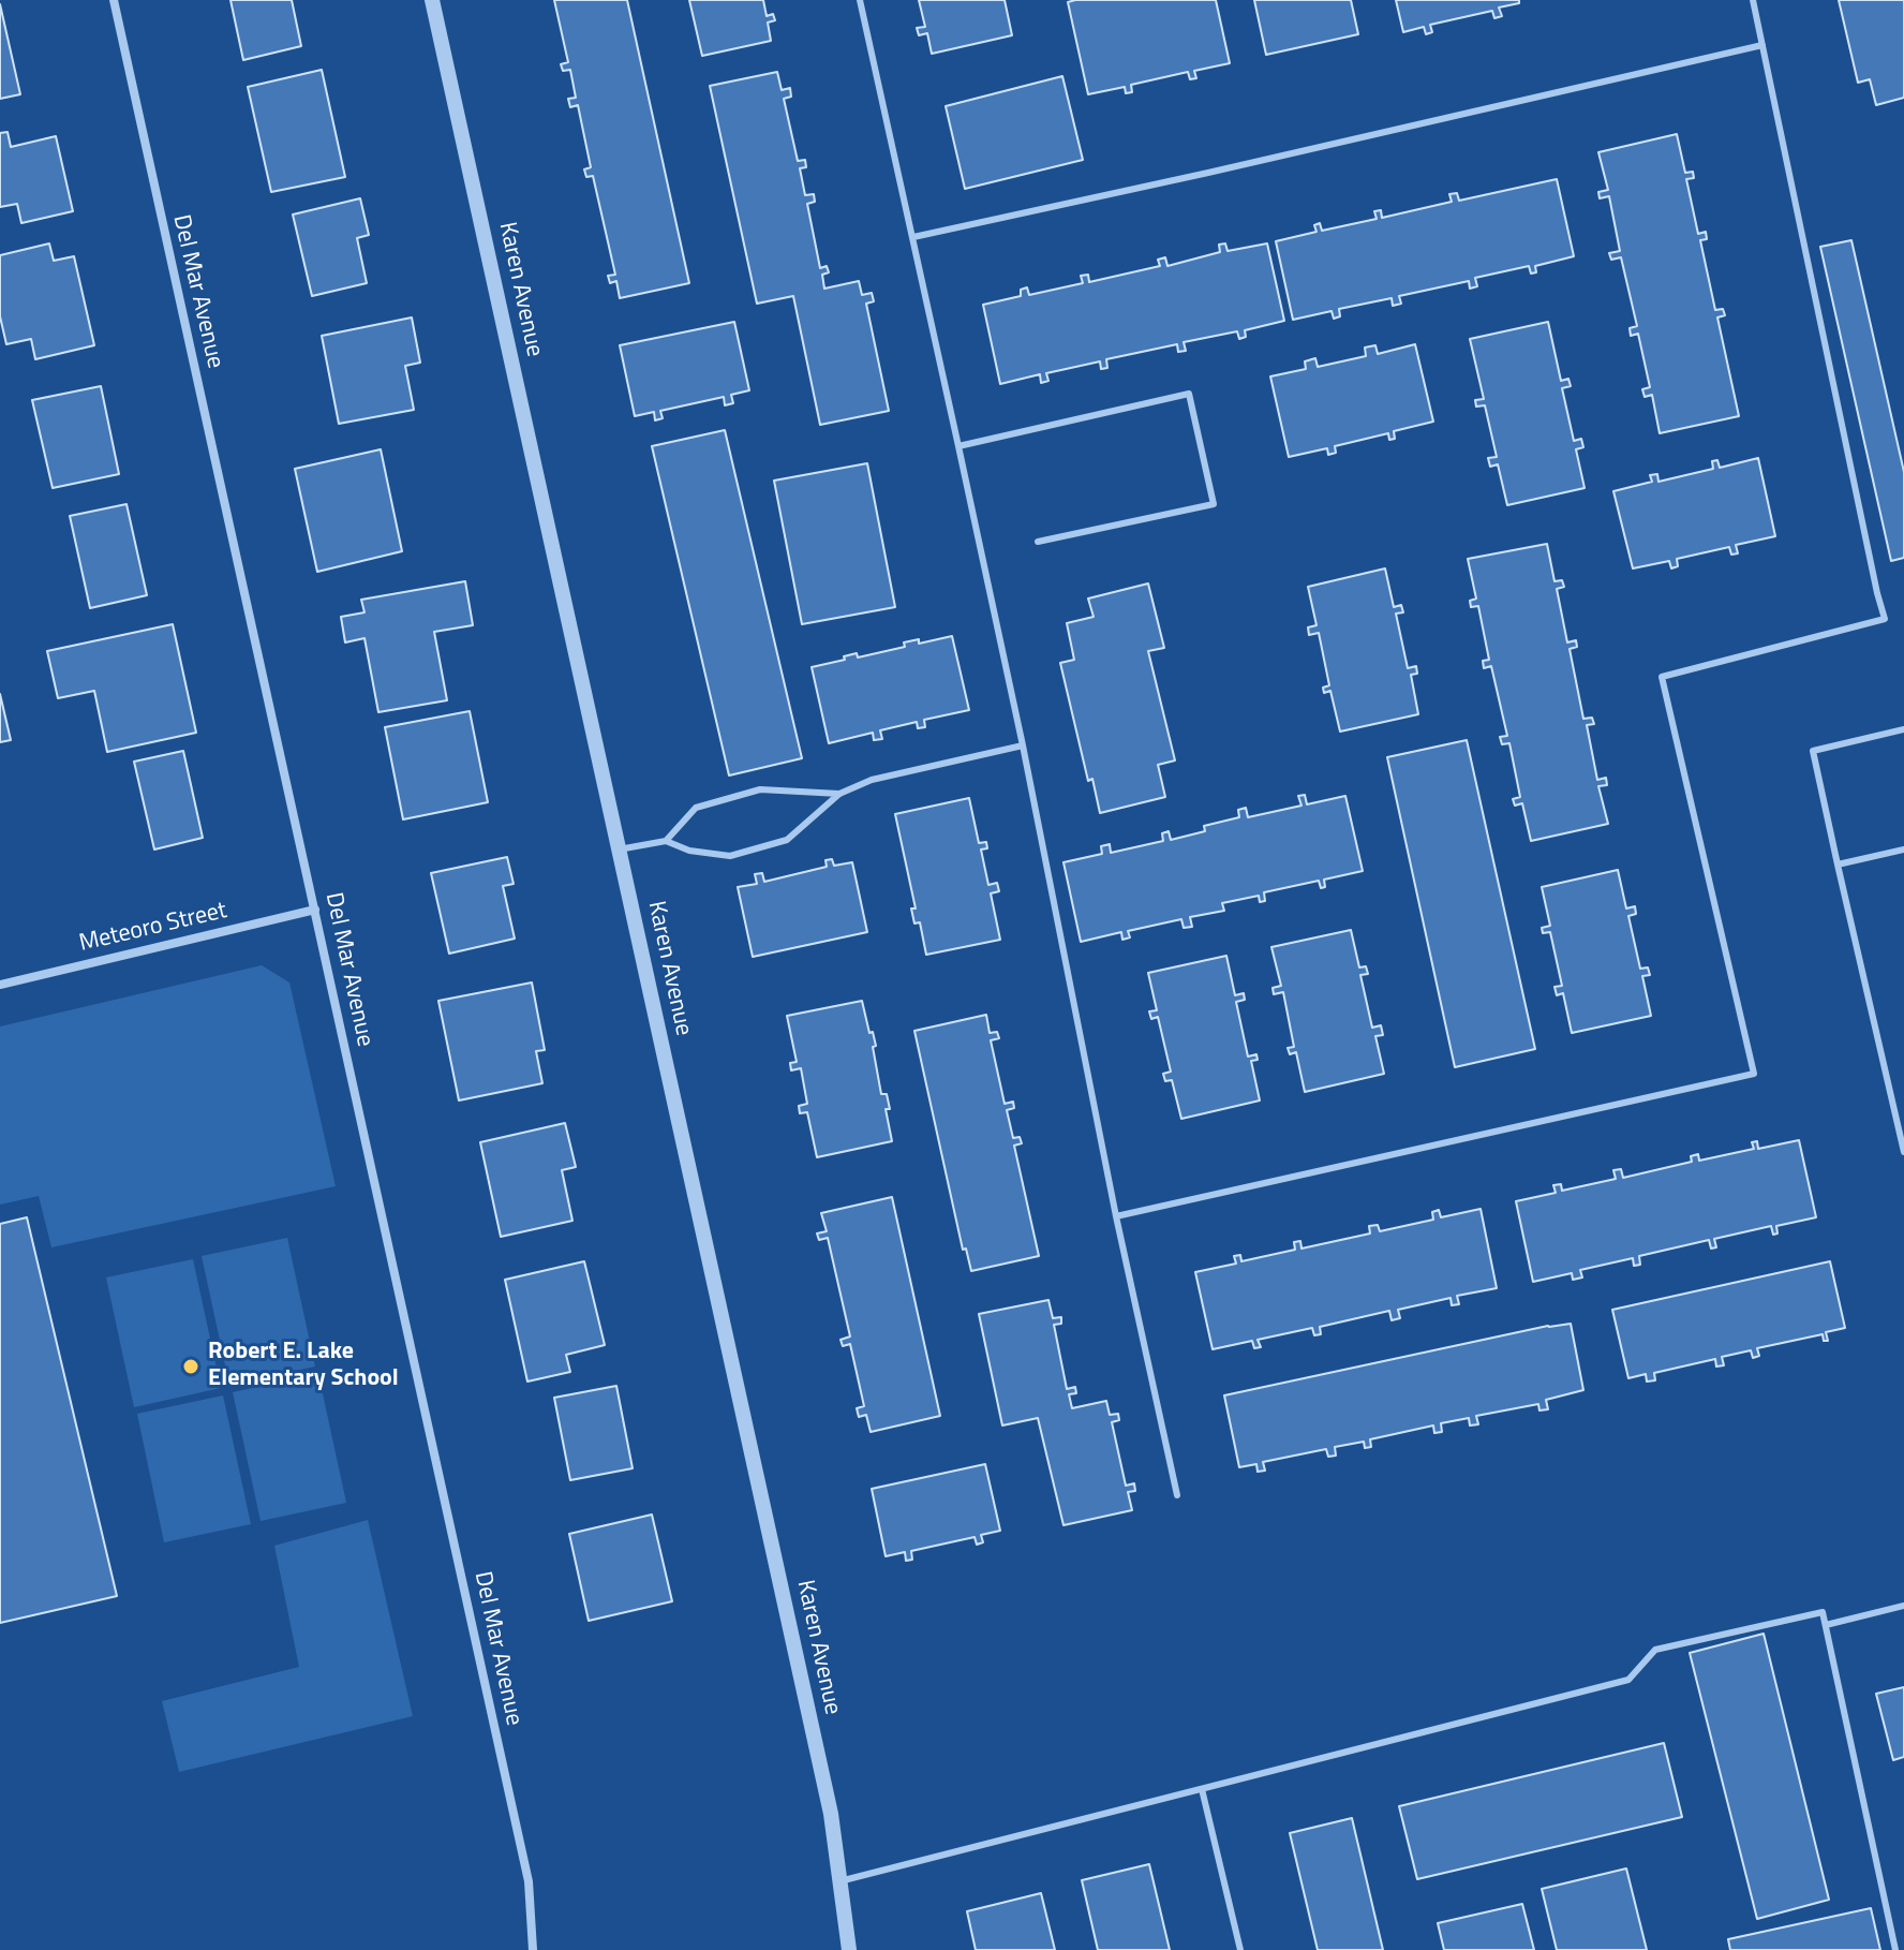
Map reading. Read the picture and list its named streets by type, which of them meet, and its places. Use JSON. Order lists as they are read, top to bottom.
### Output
{
  "streets": {
    "street": ["Karen Avenue", "Del Mar Avenue", "Meteoro Street"]
  },
  "crossings": [
    ["Del Mar Avenue", "Meteoro Street"]
  ],
  "places": ["Robert E. Lake Elementary School"]
}
